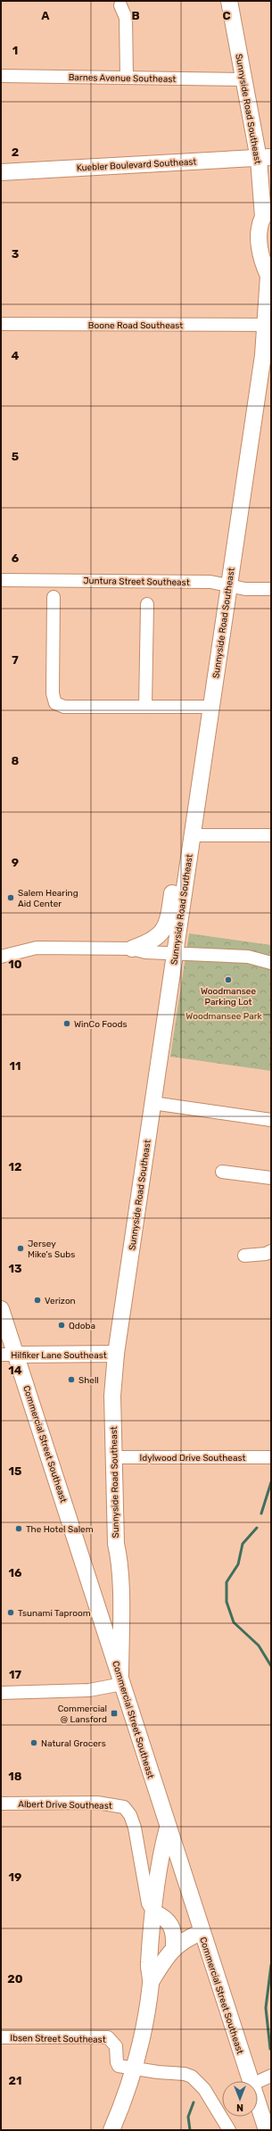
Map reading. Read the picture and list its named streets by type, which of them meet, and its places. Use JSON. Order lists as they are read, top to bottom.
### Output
{
  "streets": {
    "main road": [
      "Sunnyside Road Southeast",
      "Kuebler Boulevard Southeast",
      "Hilfiker Lane Southeast",
      "Commercial Street Southeast"
    ],
    "street": [
      "Barnes Avenue Southeast",
      "Boone Road Southeast",
      "Juntura Street Southeast",
      "Idylwood Drive Southeast",
      "Albert Drive Southeast",
      "Ibsen Street Southeast"
    ]
  },
  "crossings": [
    ["Barnes Avenue Southeast", "Sunnyside Road Southeast"],
    ["Sunnyside Road Southeast", "Kuebler Boulevard Southeast"],
    ["Sunnyside Road Southeast", "Boone Road Southeast"],
    ["Sunnyside Road Southeast", "Juntura Street Southeast"],
    ["Sunnyside Road Southeast", "Hilfiker Lane Southeast"],
    ["Sunnyside Road Southeast", "Commercial Street Southeast"],
    ["Sunnyside Road Southeast", "Idylwood Drive Southeast"],
    ["Hilfiker Lane Southeast", "Commercial Street Southeast"]
  ],
  "parks": ["Woodmansee Park"],
  "places": {
    "other": [
      "Salem Hearing Aid Center",
      "Woodmansee Parking Lot",
      "WinCo Foods",
      "Jersey Mike's Subs",
      "Verizon",
      "Qdoba",
      "Shell",
      "The Hotel Salem",
      "Tsunami Taproom",
      "Natural Grocers"
    ],
    "transit": ["Commercial @ Lansford"]
  },
  "north": "bottom",
  "grid": {
    "columns": ["A", "B", "C"],
    "rows": [
      "1",
      "2",
      "3",
      "4",
      "5",
      "6",
      "7",
      "8",
      "9",
      "10",
      "11",
      "12",
      "13",
      "14",
      "15",
      "16",
      "17",
      "18",
      "19",
      "20",
      "21"
    ]
  }
}
